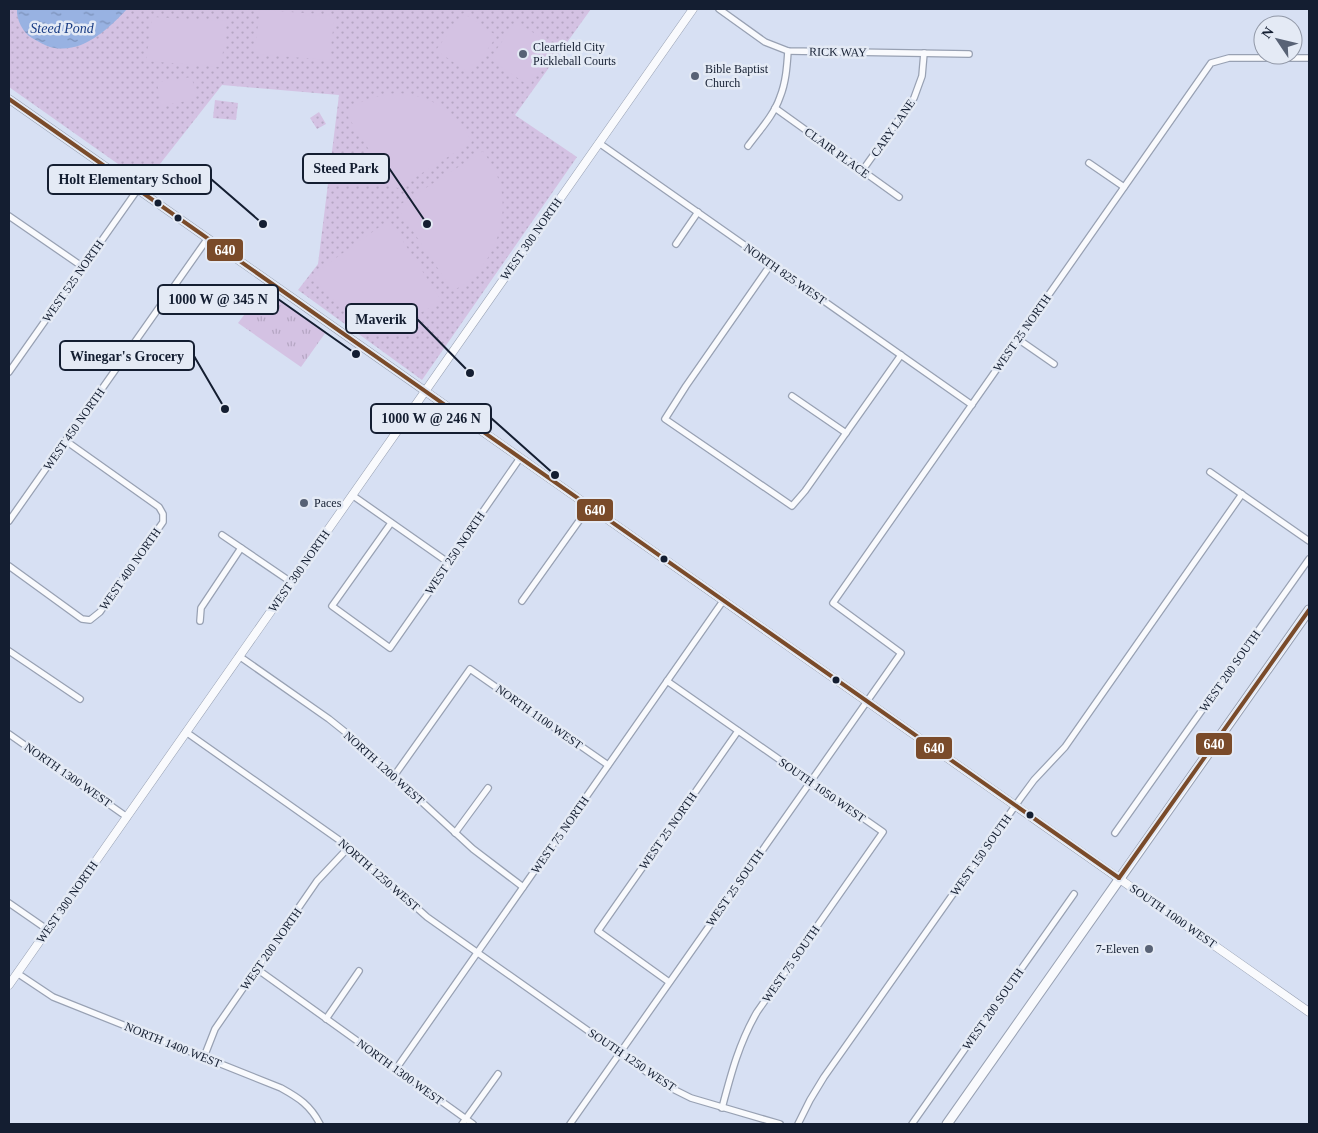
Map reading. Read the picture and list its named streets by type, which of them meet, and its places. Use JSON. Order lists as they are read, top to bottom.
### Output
{
  "streets": {
    "main road": ["WEST 300 NORTH", "SOUTH 1000 WEST"],
    "street": [
      "RICK WAY",
      "CARY LANE",
      "CLAIR PLACE",
      "NORTH 825 WEST",
      "WEST 525 NORTH",
      "WEST 25 NORTH",
      "WEST 450 NORTH",
      "WEST 250 NORTH",
      "WEST 400 NORTH",
      "WEST 200 SOUTH",
      "NORTH 1100 WEST",
      "NORTH 1200 WEST",
      "NORTH 1300 WEST",
      "SOUTH 1050 WEST",
      "WEST 75 NORTH",
      "WEST 150 SOUTH",
      "NORTH 1250 WEST",
      "WEST 25 SOUTH",
      "WEST 200 NORTH",
      "WEST 75 SOUTH",
      "NORTH 1400 WEST",
      "SOUTH 1250 WEST"
    ]
  },
  "crossings": [
    ["RICK WAY", "CARY LANE"],
    ["CARY LANE", "CLAIR PLACE"],
    ["WEST 300 NORTH", "NORTH 825 WEST"],
    ["WEST 300 NORTH", "NORTH 1200 WEST"],
    ["WEST 300 NORTH", "NORTH 1300 WEST"],
    ["WEST 300 NORTH", "NORTH 1250 WEST"],
    ["WEST 300 NORTH", "SOUTH 1000 WEST"],
    ["WEST 300 NORTH", "NORTH 1400 WEST"],
    ["NORTH 825 WEST", "WEST 25 NORTH"],
    ["WEST 25 NORTH", "SOUTH 1050 WEST"],
    ["WEST 25 NORTH", "WEST 25 SOUTH"],
    ["WEST 450 NORTH", "WEST 400 NORTH"],
    ["WEST 250 NORTH", "SOUTH 1000 WEST"],
    ["NORTH 1100 WEST", "NORTH 1200 WEST"],
    ["NORTH 1100 WEST", "WEST 75 NORTH"],
    ["NORTH 1200 WEST", "WEST 75 NORTH"],
    ["NORTH 1300 WEST", "WEST 75 NORTH"],
    ["NORTH 1300 WEST", "WEST 200 NORTH"],
    ["SOUTH 1050 WEST", "WEST 75 NORTH"],
    ["SOUTH 1050 WEST", "WEST 25 SOUTH"],
    ["SOUTH 1050 WEST", "WEST 75 SOUTH"],
    ["WEST 75 NORTH", "NORTH 1250 WEST"],
    ["WEST 75 NORTH", "SOUTH 1000 WEST"],
    ["WEST 150 SOUTH", "SOUTH 1000 WEST"],
    ["NORTH 1250 WEST", "WEST 200 NORTH"],
    ["NORTH 1250 WEST", "SOUTH 1250 WEST"],
    ["WEST 25 SOUTH", "SOUTH 1000 WEST"],
    ["WEST 25 SOUTH", "SOUTH 1250 WEST"],
    ["WEST 200 NORTH", "NORTH 1400 WEST"],
    ["WEST 75 SOUTH", "SOUTH 1250 WEST"]
  ],
  "water": ["Steed Pond"],
  "places": [
    "Clearfield City Pickleball Courts",
    "Bible Baptist Church",
    "Holt Elementary School",
    "Steed Park",
    "1000 W @ 345 N",
    "Maverik",
    "Winegar's Grocery",
    "1000 W @ 246 N",
    "Paces",
    "7-Eleven"
  ],
  "lines": ["transit line 640"],
  "north": "top left"
}
